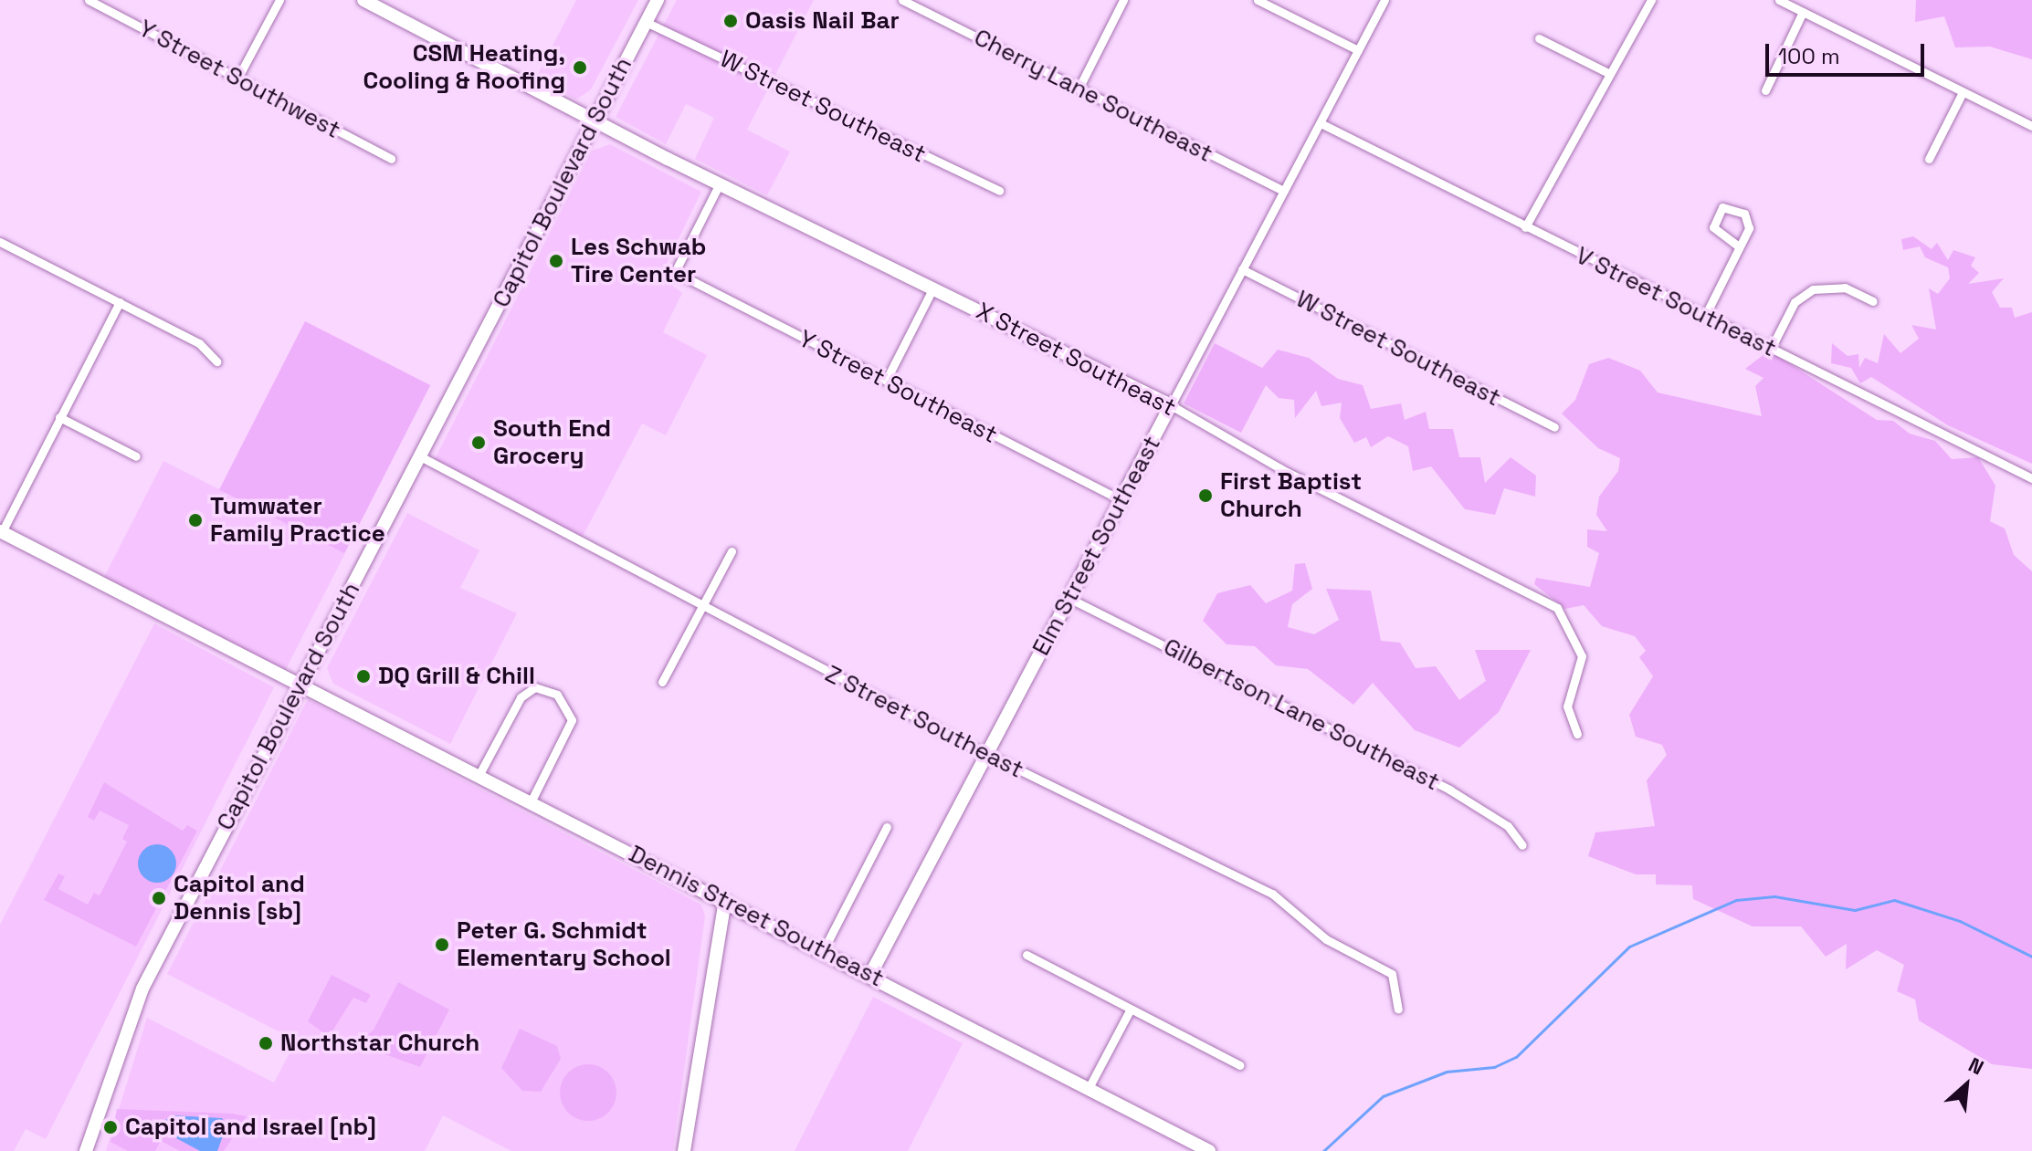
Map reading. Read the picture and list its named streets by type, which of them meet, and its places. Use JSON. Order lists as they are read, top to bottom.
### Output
{
  "streets": {
    "street": [
      "Y Street Southwest",
      "Cherry Lane Southeast",
      "W Street Southeast",
      "Capitol Boulevard South",
      "V Street Southeast",
      "X Street Southeast",
      "Y Street Southeast",
      "Elm Street Southeast",
      "Gilbertson Lane Southeast",
      "Z Street Southeast",
      "Dennis Street Southeast"
    ]
  },
  "crossings": [
    ["Cherry Lane Southeast", "Elm Street Southeast"],
    ["W Street Southeast", "Capitol Boulevard South"],
    ["W Street Southeast", "Elm Street Southeast"],
    ["Capitol Boulevard South", "X Street Southeast"],
    ["Capitol Boulevard South", "Z Street Southeast"],
    ["Capitol Boulevard South", "Dennis Street Southeast"],
    ["V Street Southeast", "Elm Street Southeast"],
    ["X Street Southeast", "Y Street Southeast"],
    ["X Street Southeast", "Elm Street Southeast"],
    ["Y Street Southeast", "Elm Street Southeast"],
    ["Elm Street Southeast", "Gilbertson Lane Southeast"],
    ["Elm Street Southeast", "Z Street Southeast"],
    ["Elm Street Southeast", "Dennis Street Southeast"]
  ],
  "places": [
    "Oasis Nail Bar",
    "CSM Heating, Cooling & Roofing",
    "Les Schwab Tire Center",
    "South End Grocery",
    "First Baptist Church",
    "Tumwater Family Practice",
    "DQ Grill & Chill",
    "Capitol and Dennis [sb]",
    "Peter G. Schmidt Elementary School",
    "Northstar Church",
    "Capitol and Israel [nb]"
  ],
  "scale_bar": "100 m",
  "north": "top right"
}
